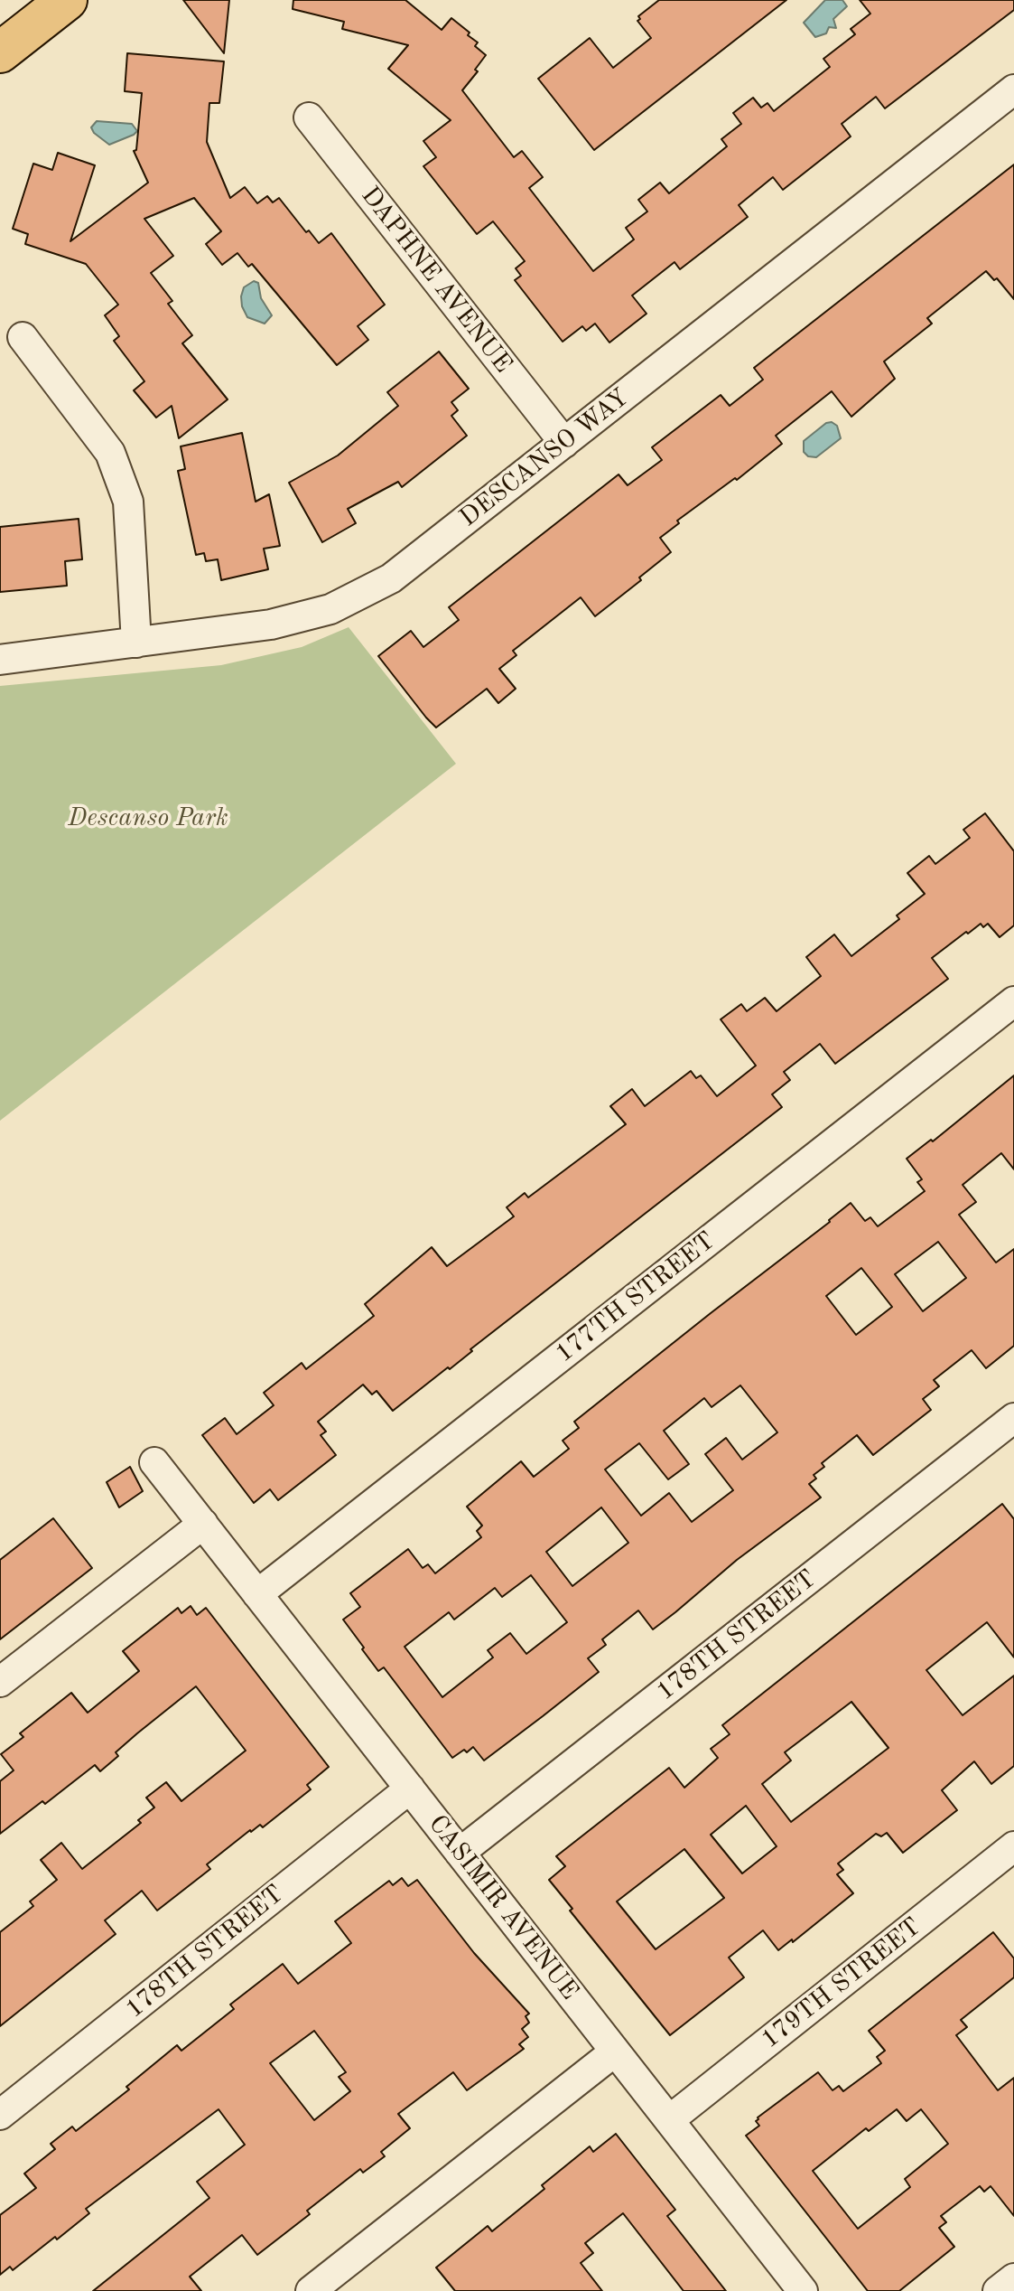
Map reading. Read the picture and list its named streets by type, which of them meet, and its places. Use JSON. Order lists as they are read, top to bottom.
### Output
{
  "streets": {
    "street": [
      "DAPHNE AVENUE",
      "DESCANSO WAY",
      "177TH STREET",
      "178TH STREET",
      "CASIMIR AVENUE",
      "179TH STREET"
    ]
  },
  "crossings": [
    ["DAPHNE AVENUE", "DESCANSO WAY"],
    ["177TH STREET", "CASIMIR AVENUE"],
    ["178TH STREET", "CASIMIR AVENUE"],
    ["CASIMIR AVENUE", "179TH STREET"]
  ],
  "parks": ["Descanso Park"]
}
